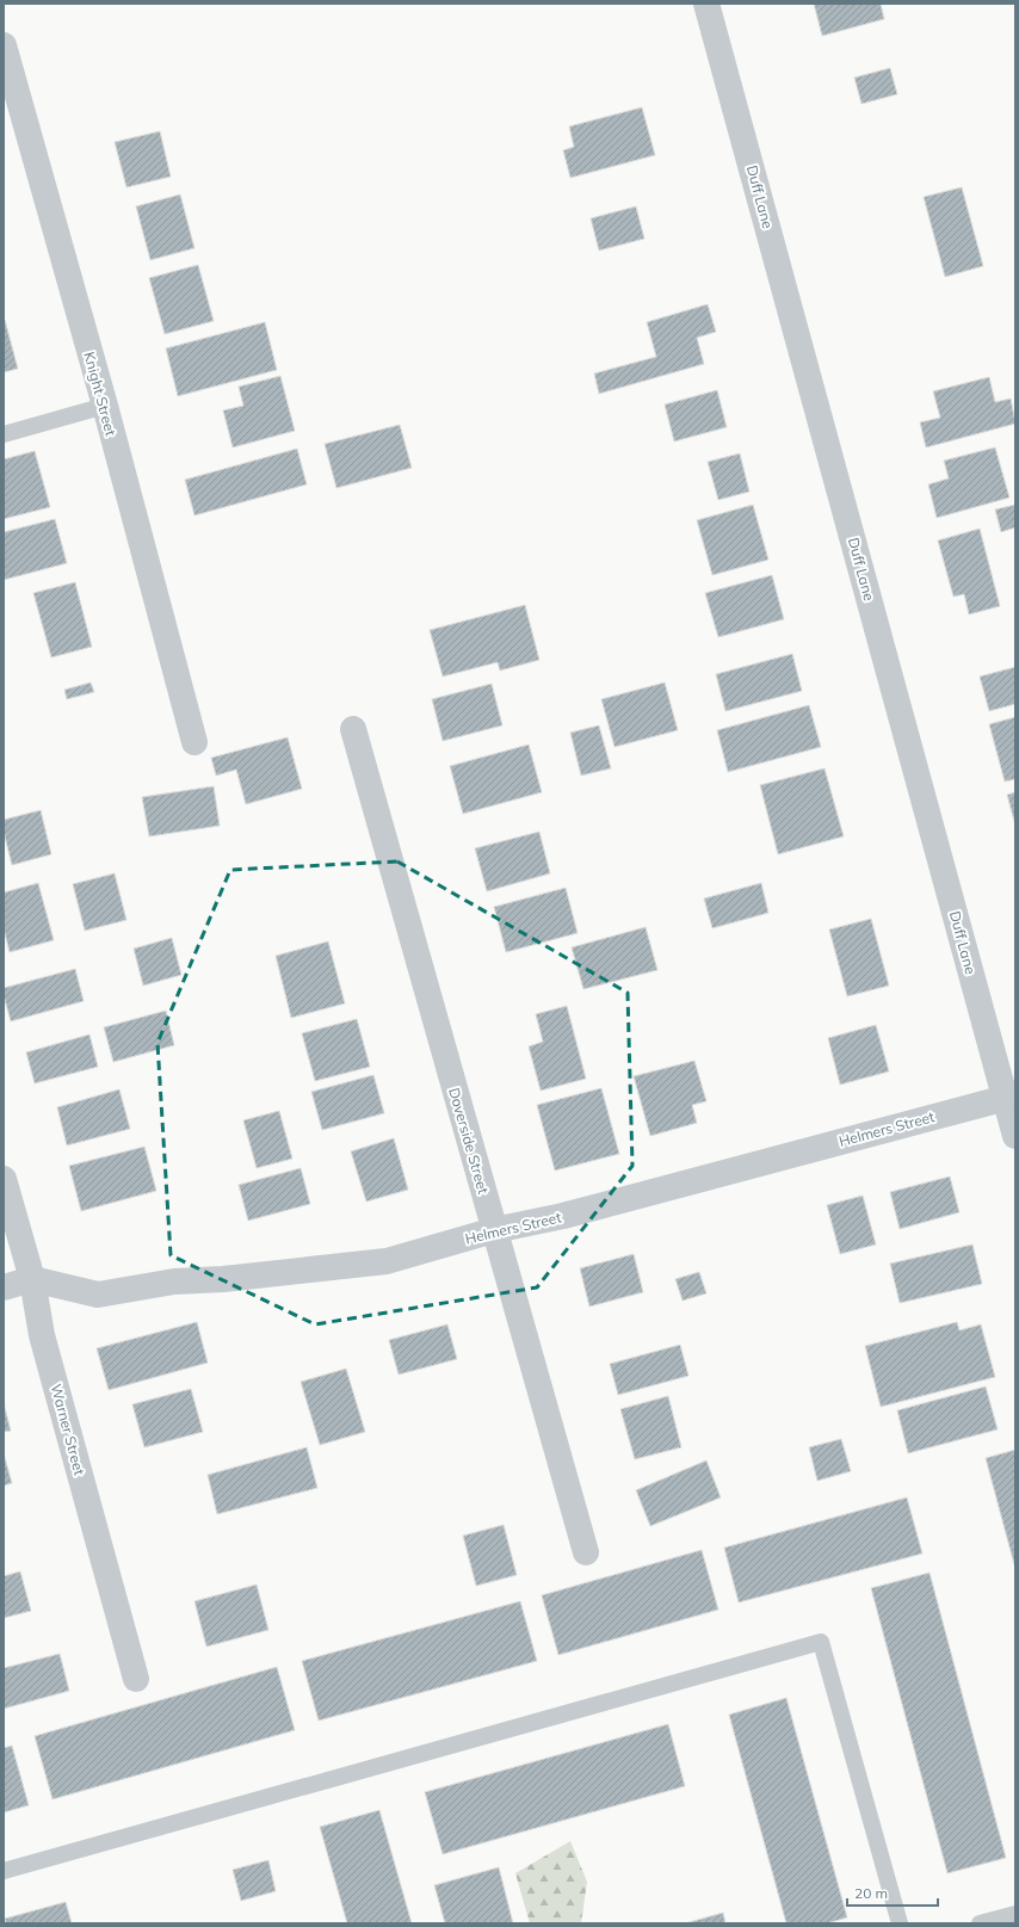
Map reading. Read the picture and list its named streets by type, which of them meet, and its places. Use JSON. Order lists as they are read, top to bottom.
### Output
{
  "streets": {
    "street": [
      "Duff Lane",
      "Knight Street",
      "Helmers Street",
      "Doverside Street",
      "Warner Street"
    ]
  },
  "crossings": [
    ["Duff Lane", "Helmers Street"],
    ["Helmers Street", "Doverside Street"],
    ["Helmers Street", "Warner Street"]
  ],
  "scale_bar": "20 m"
}
